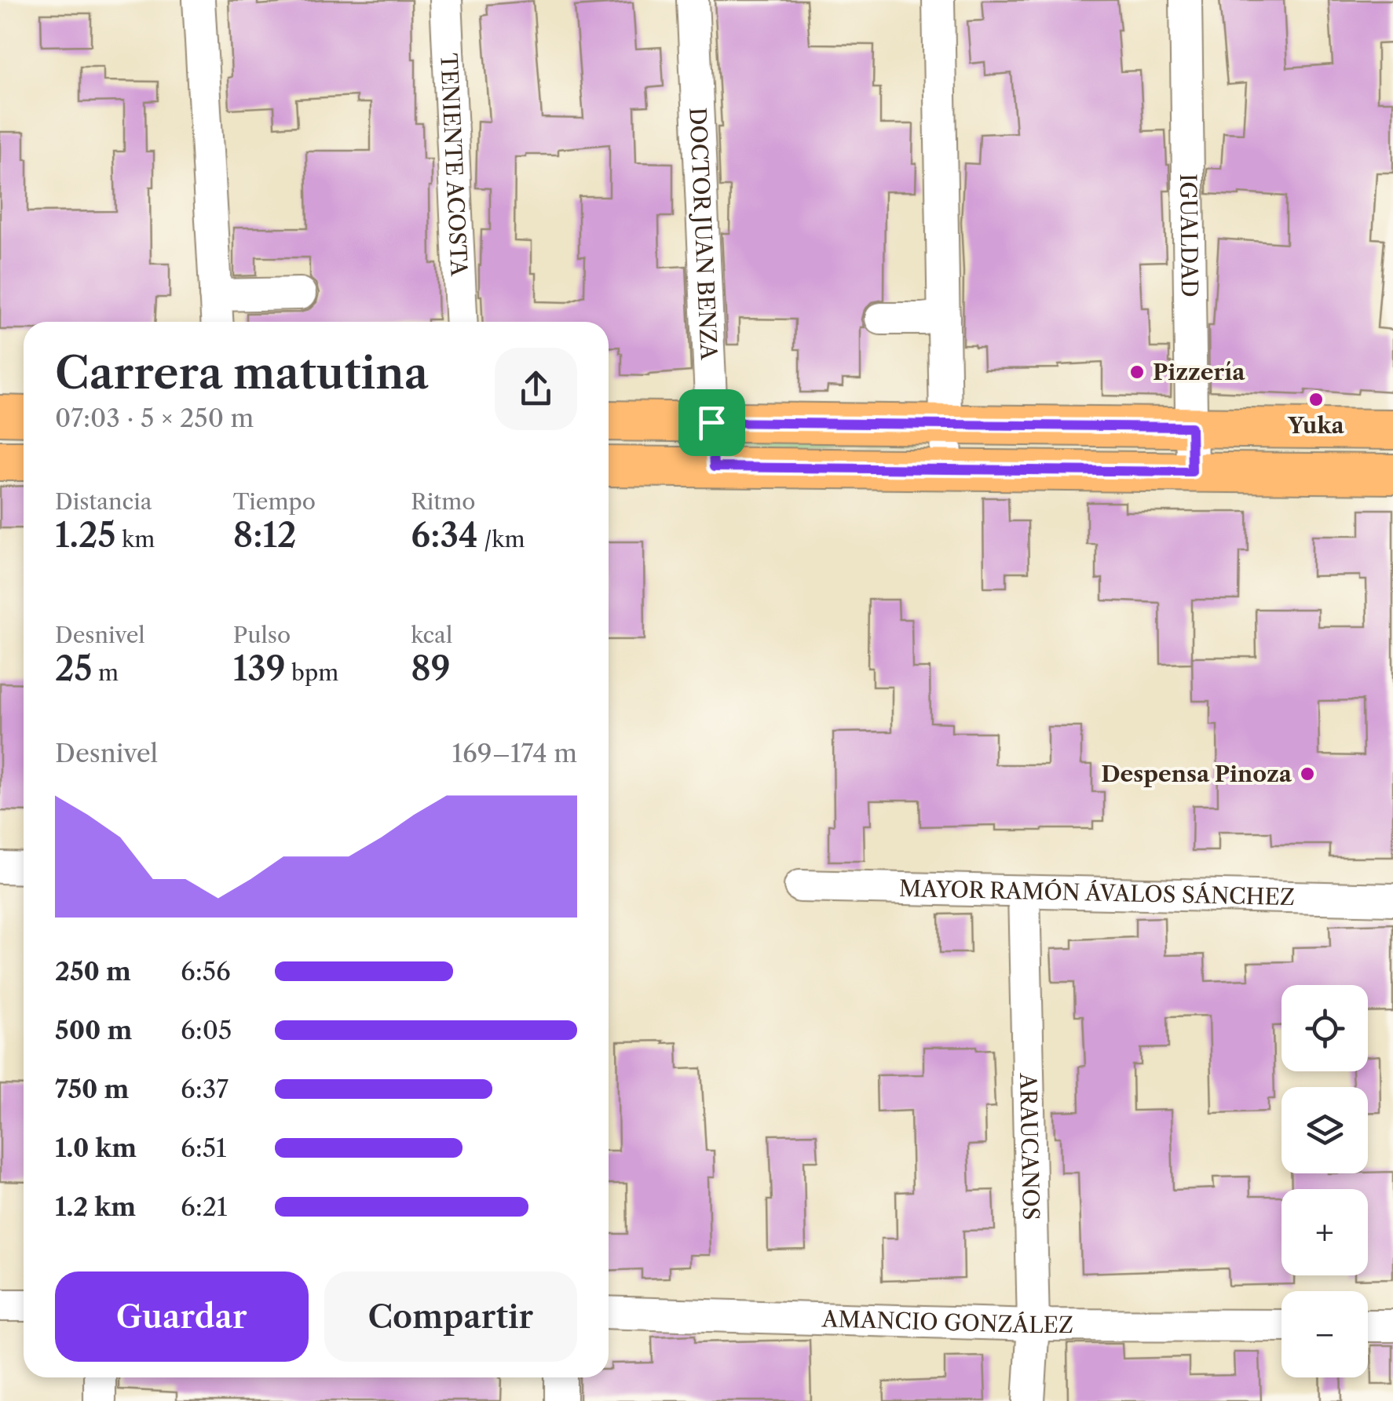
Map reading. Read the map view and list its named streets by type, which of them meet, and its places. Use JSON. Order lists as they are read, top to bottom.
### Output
{
  "streets": {
    "street": [
      "TENIENTE ACOSTA",
      "DOCTOR JUAN BENZA",
      "IGUALDAD",
      "MAYOR RAMÓN ÁVALOS SÁNCHEZ",
      "ARAUCANOS",
      "AMANCIO GONZÁLEZ"
    ]
  },
  "crossings": [
    ["MAYOR RAMÓN ÁVALOS SÁNCHEZ", "ARAUCANOS"],
    ["ARAUCANOS", "AMANCIO GONZÁLEZ"]
  ],
  "places": ["Pizzería", "Yuka", "Despensa Pinoza"],
  "page": {
    "heading": ["Carrera matutina", "07:03 · 5 × 250 m"],
    "stats": [
      ["Distancia", "1.25 km"],
      ["Tiempo", "8:12"],
      ["Ritmo", "6:34 /km"],
      ["Desnivel", "25 m"],
      ["Pulso", "139 bpm"],
      ["kcal", "89"]
    ],
    "chart": ["Desnivel", "169–174 m"],
    "list": [
      {
        "name": "250 m",
        "note": "6:56"
      },
      {
        "name": "500 m",
        "note": "6:05"
      },
      {
        "name": "750 m",
        "note": "6:37"
      },
      {
        "name": "1.0 km",
        "note": "6:51"
      },
      {
        "name": "1.2 km",
        "note": "6:21"
      }
    ],
    "map_buttons": ["+", "−"],
    "buttons": ["Guardar", "Compartir"]
  }
}
